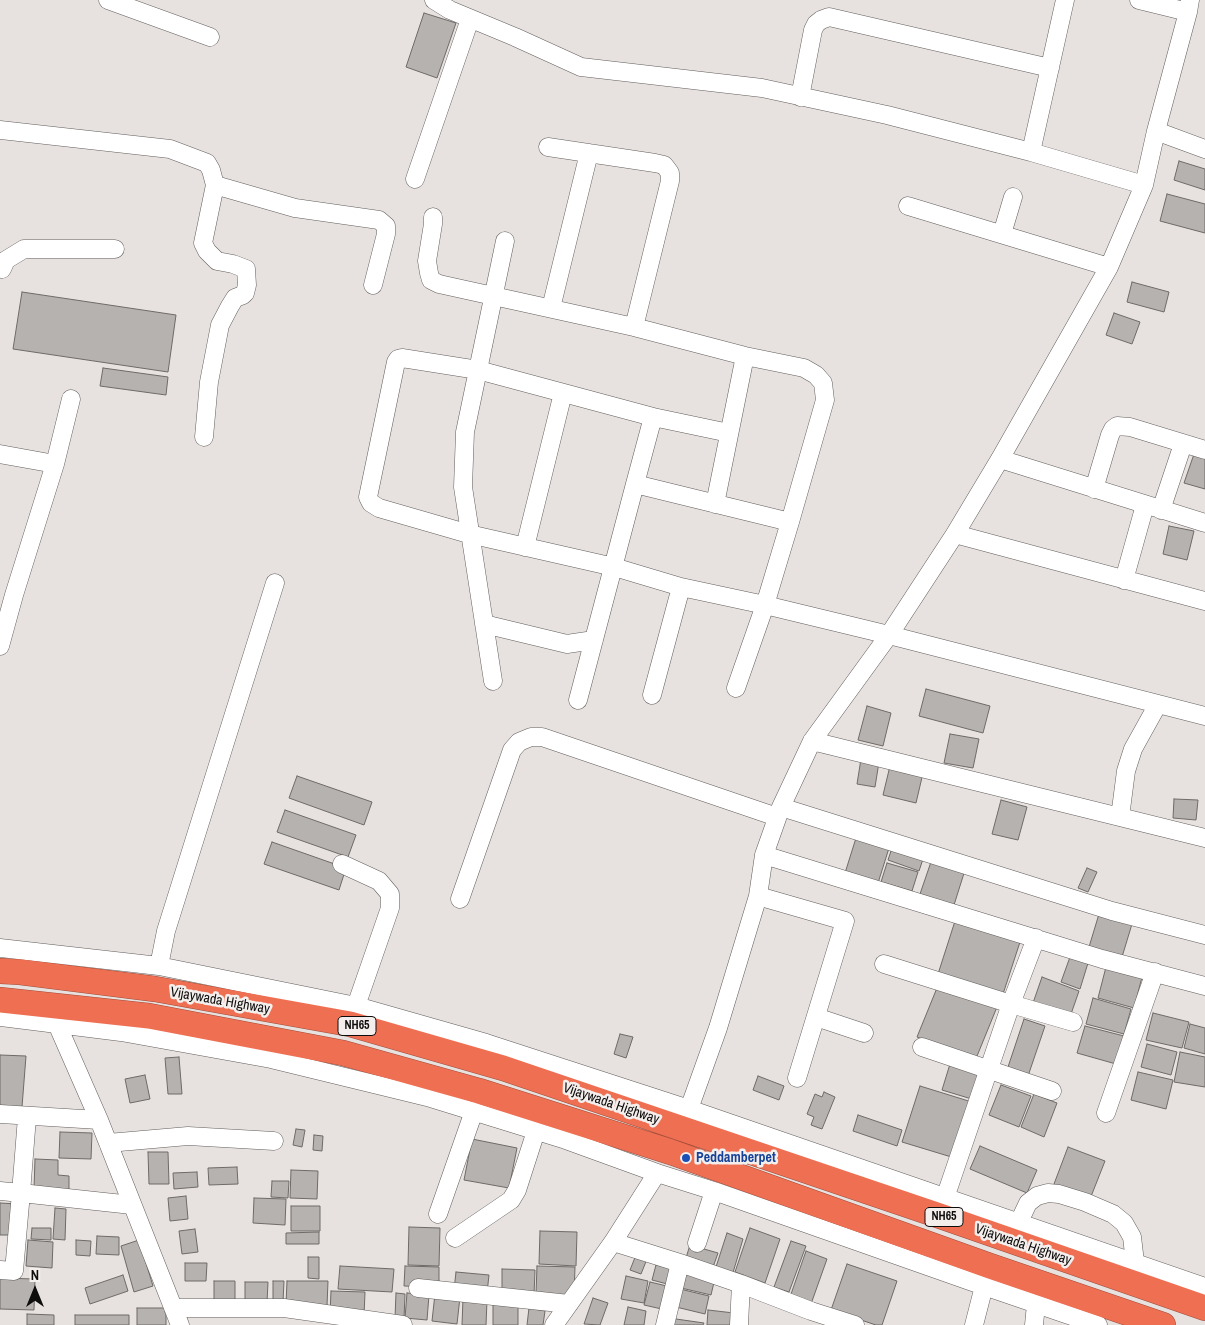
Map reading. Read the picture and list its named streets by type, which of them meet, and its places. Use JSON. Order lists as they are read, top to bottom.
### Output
{
  "streets": {
    "highway": ["Vijaywada Highway", "NH65"]
  },
  "places": ["Peddamberpet"],
  "north": "top"
}
